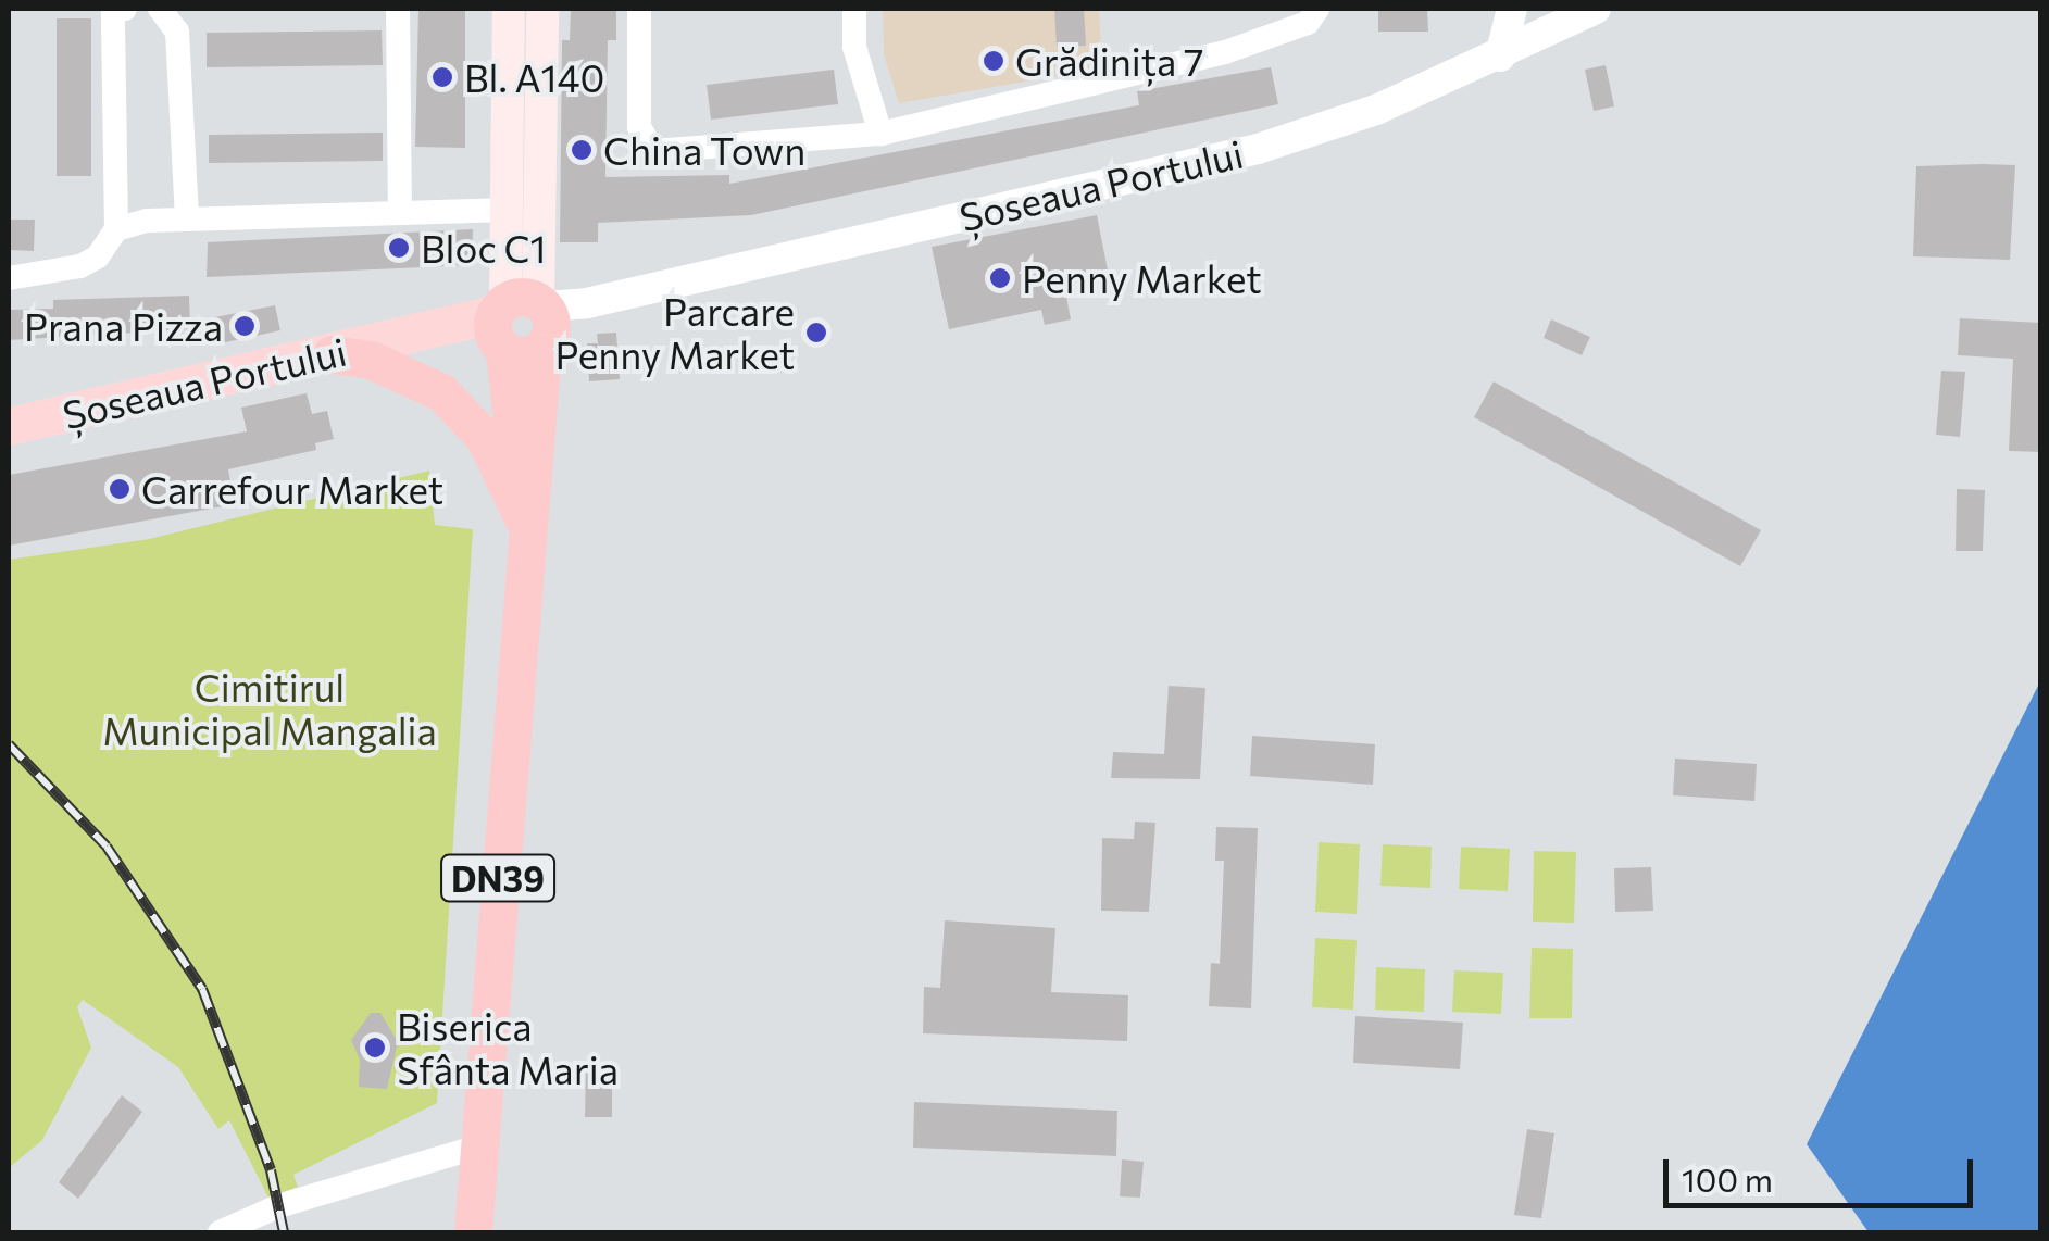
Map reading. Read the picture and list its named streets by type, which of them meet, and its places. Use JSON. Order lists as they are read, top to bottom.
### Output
{
  "streets": {
    "highway": ["DN39"],
    "main road": ["Șoseaua Portului"]
  },
  "crossings": [
    ["Șoseaua Portului", "DN39"]
  ],
  "parks": ["Cimitirul Municipal Mangalia"],
  "places": [
    "Grădinița 7",
    "Bl. A140",
    "China Town",
    "Bloc C1",
    "Penny Market",
    "Prana Pizza",
    "Parcare Penny Market",
    "Carrefour Market",
    "Biserica Sfânta Maria"
  ],
  "scale_bar": "100 m"
}
